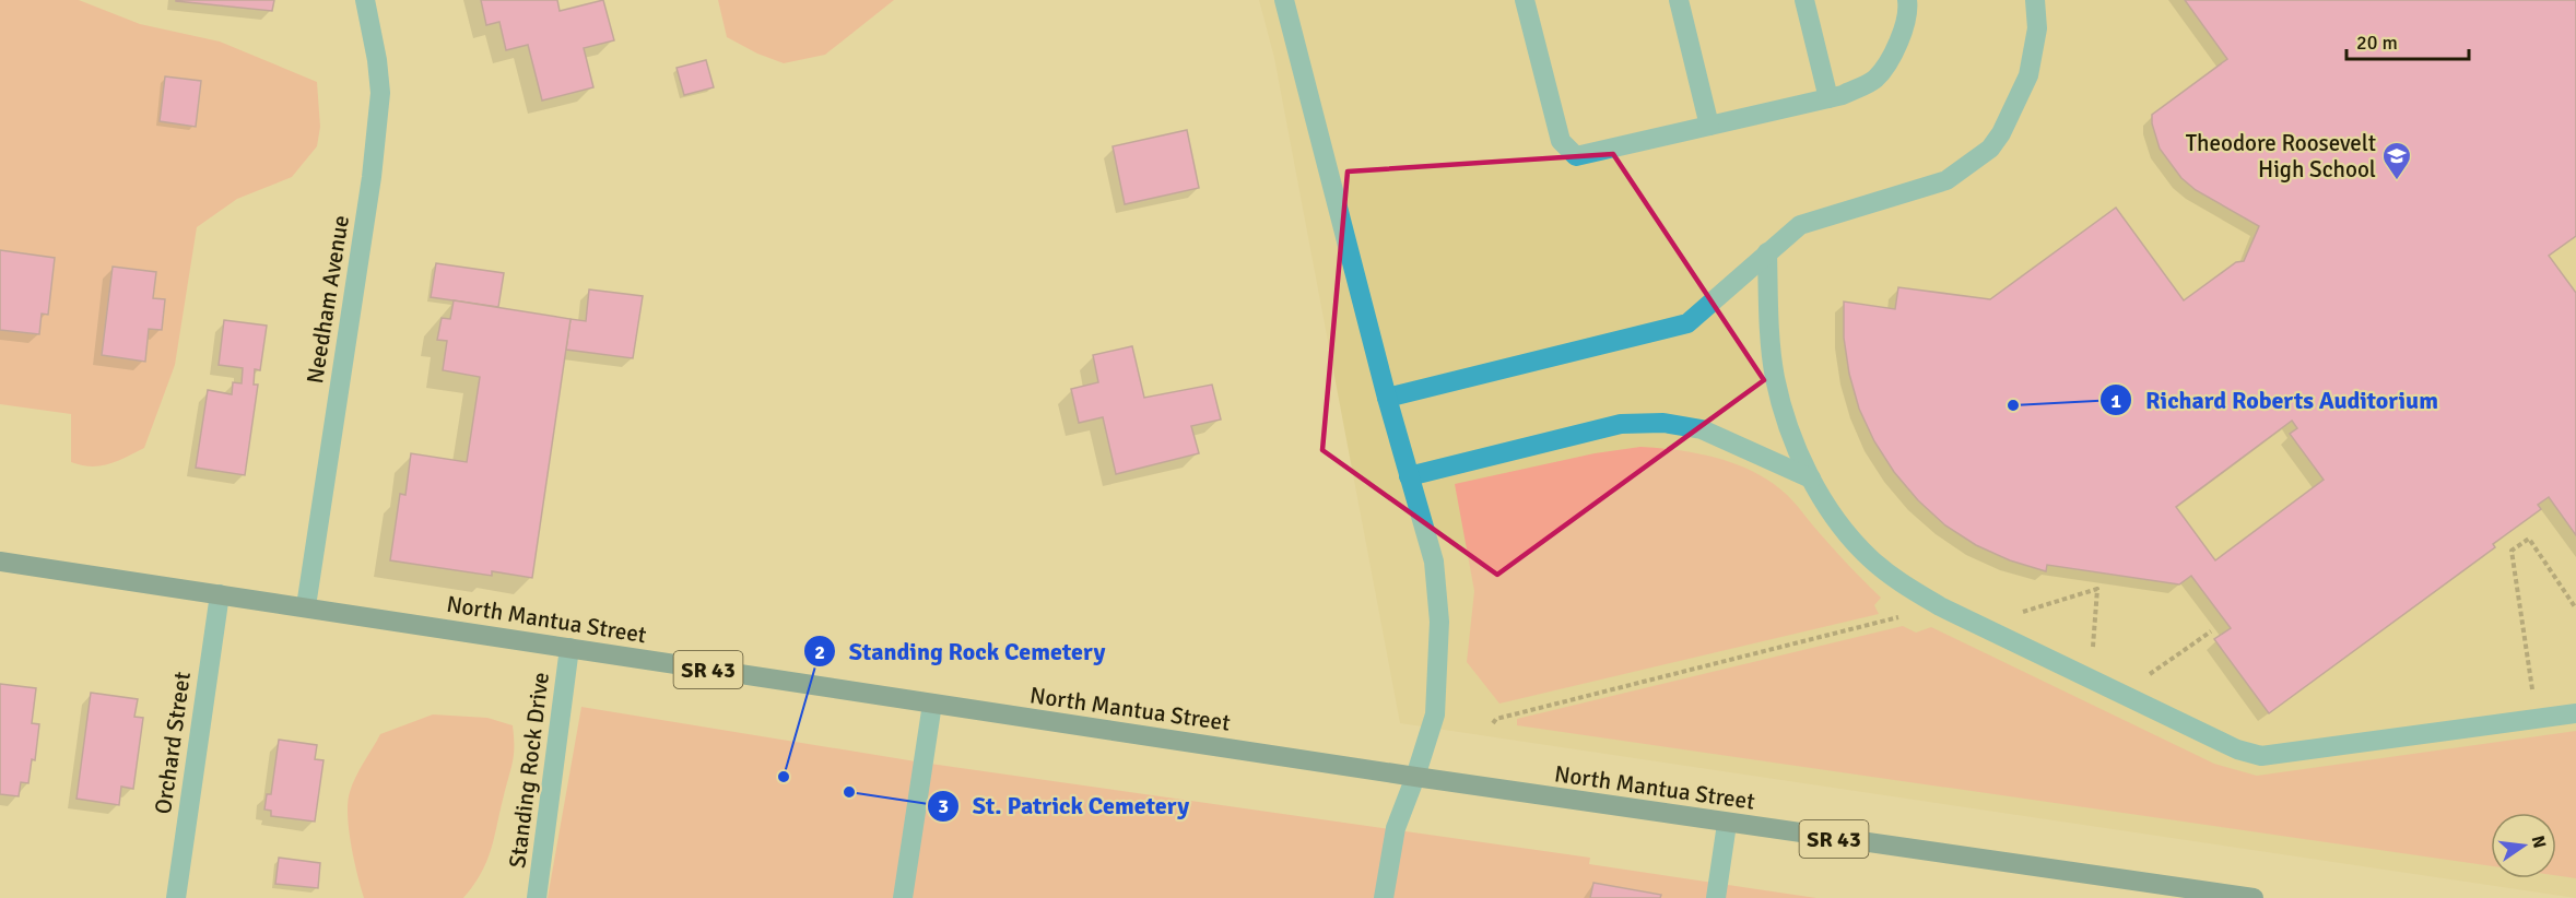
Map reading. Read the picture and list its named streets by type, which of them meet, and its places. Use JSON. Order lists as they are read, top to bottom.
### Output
{
  "streets": {
    "main road": ["North Mantua Street", "SR 43"],
    "street": ["Needham Avenue", "Orchard Street", "Standing Rock Drive"]
  },
  "crossings": [
    ["Needham Avenue", "North Mantua Street"],
    ["North Mantua Street", "Orchard Street"],
    ["North Mantua Street", "Standing Rock Drive"]
  ],
  "places": {
    "school or university": ["Theodore Roosevelt High School"],
    "other": ["Richard Roberts Auditorium", "Standing Rock Cemetery", "St. Patrick Cemetery"]
  },
  "scale_bar": "20 m",
  "north": "right"
}
